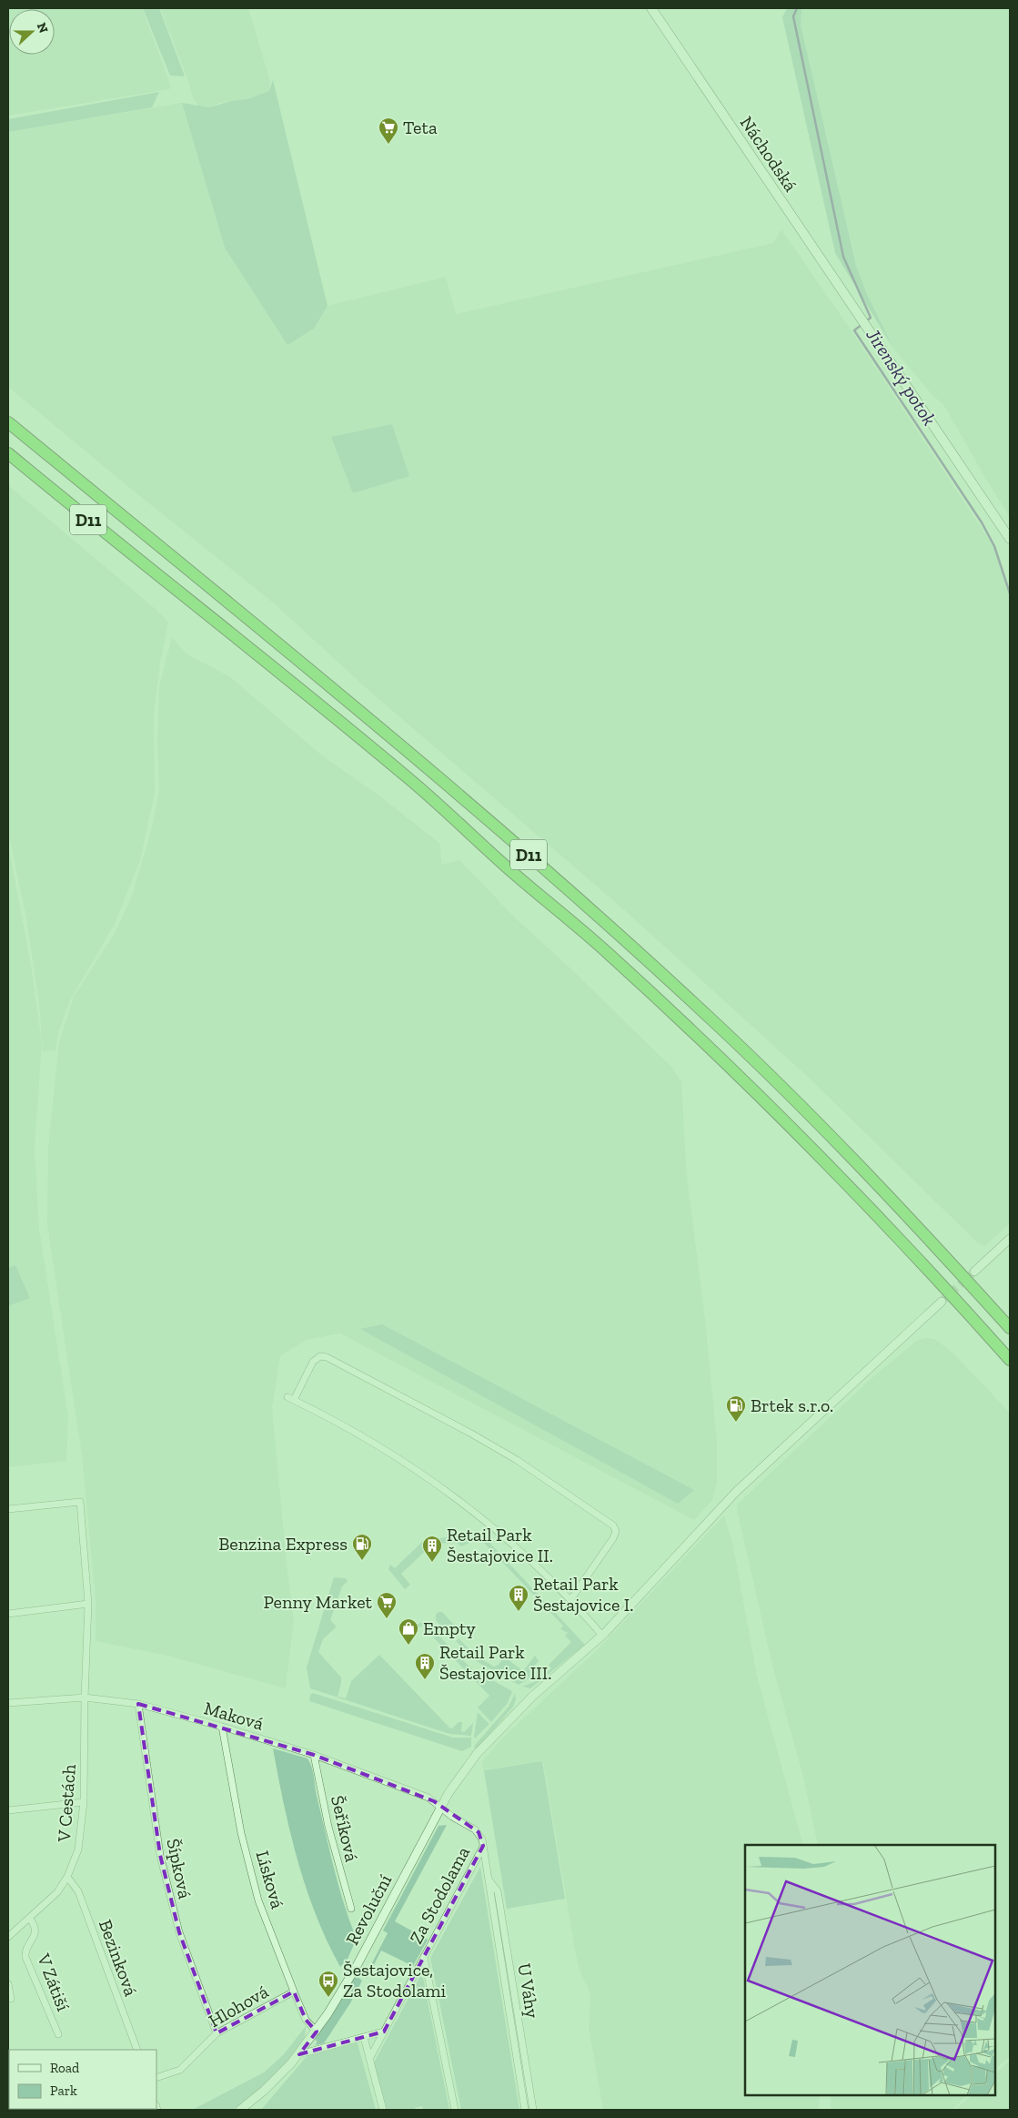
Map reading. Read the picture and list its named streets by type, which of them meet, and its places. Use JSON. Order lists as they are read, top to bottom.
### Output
{
  "streets": {
    "highway": ["D11"],
    "main road": ["Náchodská"],
    "street": [
      "Maková",
      "V Cestách",
      "Šeříková",
      "Šípková",
      "Lísková",
      "Za Stodolama",
      "Revoluční",
      "Bezinková",
      "V Zátiší",
      "U Váhy",
      "Hlohová"
    ]
  },
  "crossings": [
    ["Maková", "V Cestách"],
    ["Maková", "Šeříková"],
    ["Maková", "Šípková"],
    ["Maková", "Lísková"],
    ["Maková", "Revoluční"],
    ["Maková", "U Váhy"],
    ["V Cestách", "Bezinková"],
    ["V Cestách", "V Zátiší"],
    ["Šípková", "Hlohová"],
    ["Lísková", "Revoluční"],
    ["Lísková", "Hlohová"],
    ["Za Stodolama", "U Váhy"],
    ["Revoluční", "U Váhy"]
  ],
  "water": ["Jirenský potok"],
  "places": {
    "supermarket": ["Teta", "Penny Market"],
    "fuel station": ["Brtek s.r.o.", "Benzina Express"],
    "building": ["Retail Park Šestajovice II.", "Retail Park Šestajovice I.", "Retail Park Šestajovice III."],
    "shop": ["Empty"],
    "bus stop": ["Šestajovice, Za Stodolami"]
  },
  "legend": ["Road", "Park"],
  "north": "right"
}
